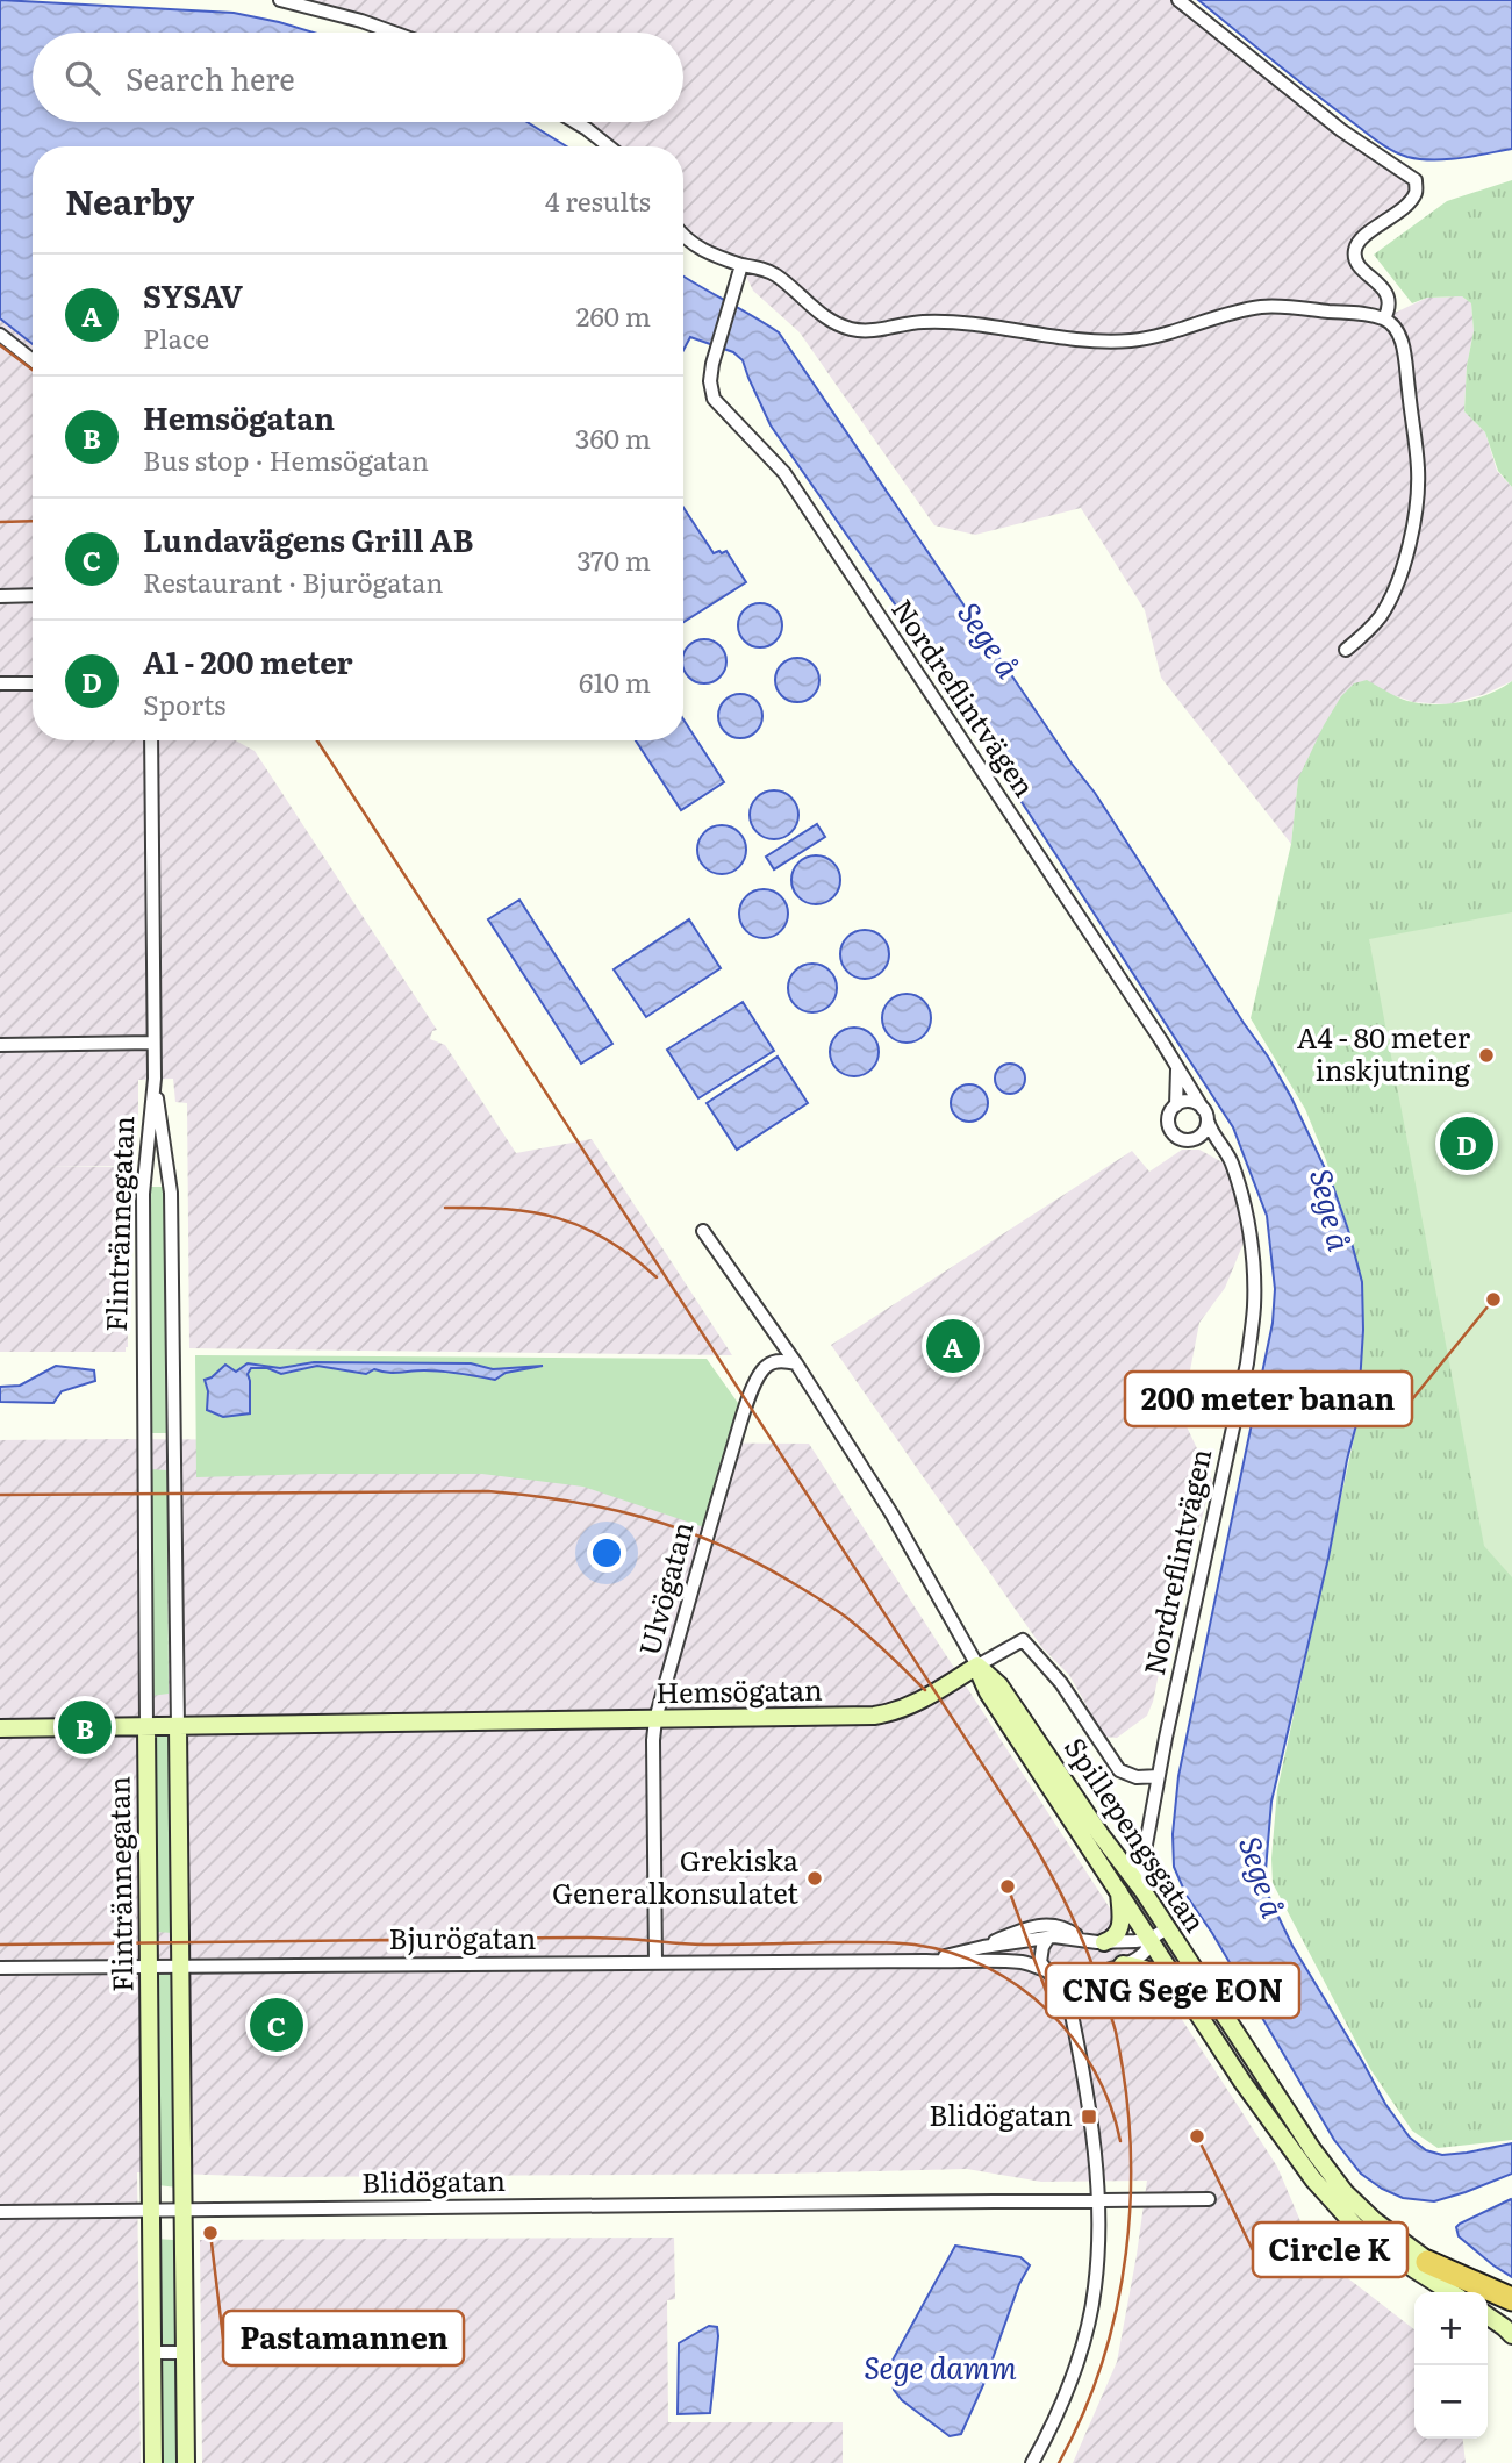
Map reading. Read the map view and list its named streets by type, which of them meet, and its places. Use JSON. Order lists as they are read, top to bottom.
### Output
{
  "streets": {
    "street": [
      "Nordreflintvägen",
      "Flintrännegatan",
      "Ulvögatan",
      "Hemsögatan",
      "Spillepengsgatan",
      "Bjurögatan",
      "Blidögatan"
    ]
  },
  "crossings": [
    ["Nordreflintvägen", "Spillepengsgatan"],
    ["Flintrännegatan", "Hemsögatan"],
    ["Flintrännegatan", "Bjurögatan"],
    ["Flintrännegatan", "Blidögatan"],
    ["Ulvögatan", "Hemsögatan"],
    ["Ulvögatan", "Spillepengsgatan"],
    ["Ulvögatan", "Bjurögatan"],
    ["Hemsögatan", "Spillepengsgatan"],
    ["Spillepengsgatan", "Bjurögatan"]
  ],
  "water": ["Sege å", "Sege damm"],
  "places": {
    "other": [
      "A4 - 80 meter inskjutning",
      "200 meter banan",
      "Grekiska Generalkonsulatet",
      "CNG Sege EON",
      "Circle K",
      "Pastamannen"
    ],
    "transit": ["Blidögatan"]
  },
  "page": {
    "search": "Search here",
    "heading": ["Nearby", "4 results"],
    "list": [
      {
        "mark": "A",
        "name": "SYSAV",
        "note": "Place",
        "value": "260 m"
      },
      {
        "mark": "B",
        "name": "Hemsögatan",
        "note": "Bus stop · Hemsögatan",
        "value": "360 m"
      },
      {
        "mark": "C",
        "name": "Lundavägens Grill AB",
        "note": "Restaurant · Bjurögatan",
        "value": "370 m"
      },
      {
        "mark": "D",
        "name": "A1 - 200 meter",
        "note": "Sports",
        "value": "610 m"
      }
    ],
    "pins": [
      "D",
      "A",
      "B",
      "C"
    ],
    "map_buttons": ["+", "−"]
  }
}
